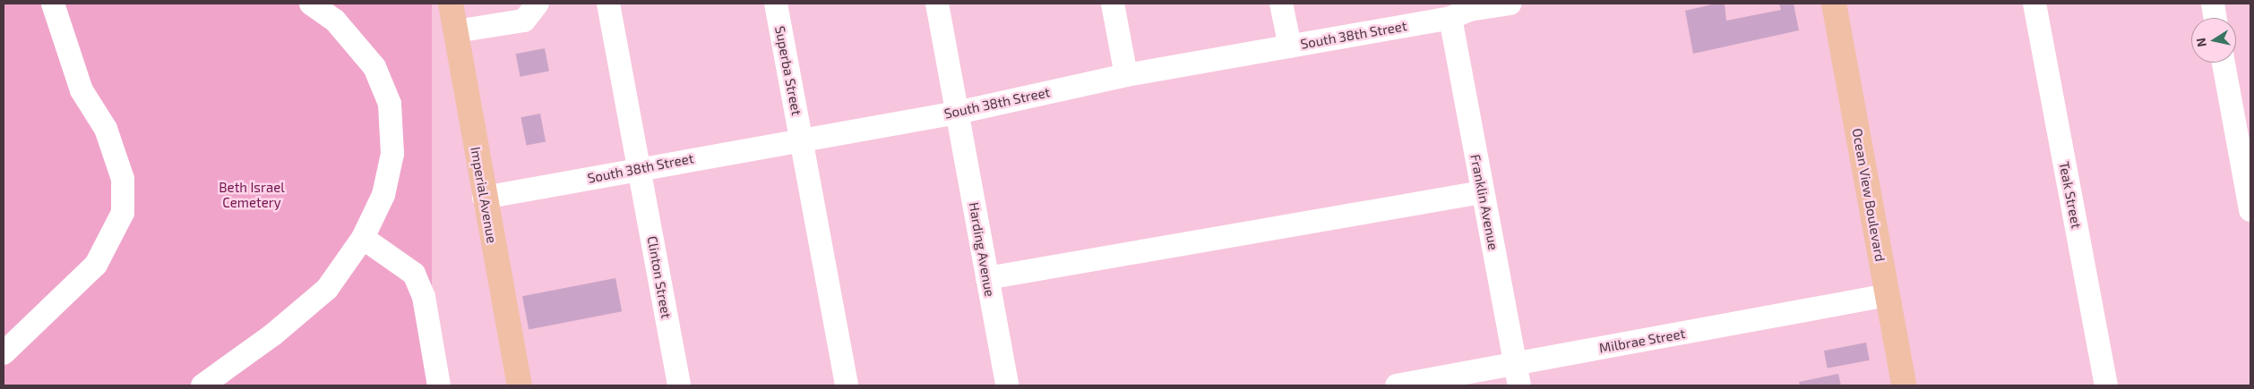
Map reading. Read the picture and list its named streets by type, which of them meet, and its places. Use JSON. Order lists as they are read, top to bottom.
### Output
{
  "streets": {
    "main road": ["Imperial Avenue", "Ocean View Boulevard"],
    "street": [
      "South 38th Street",
      "Superba Street",
      "Teak Street",
      "Franklin Avenue",
      "Harding Avenue",
      "Clinton Street",
      "Milbrae Street"
    ]
  },
  "crossings": [
    ["South 38th Street", "Superba Street"],
    ["South 38th Street", "Imperial Avenue"],
    ["South 38th Street", "Franklin Avenue"],
    ["South 38th Street", "Harding Avenue"],
    ["South 38th Street", "Clinton Street"],
    ["Ocean View Boulevard", "Milbrae Street"],
    ["Franklin Avenue", "Milbrae Street"]
  ],
  "parks": ["Beth Israel Cemetery"],
  "north": "left"
}
